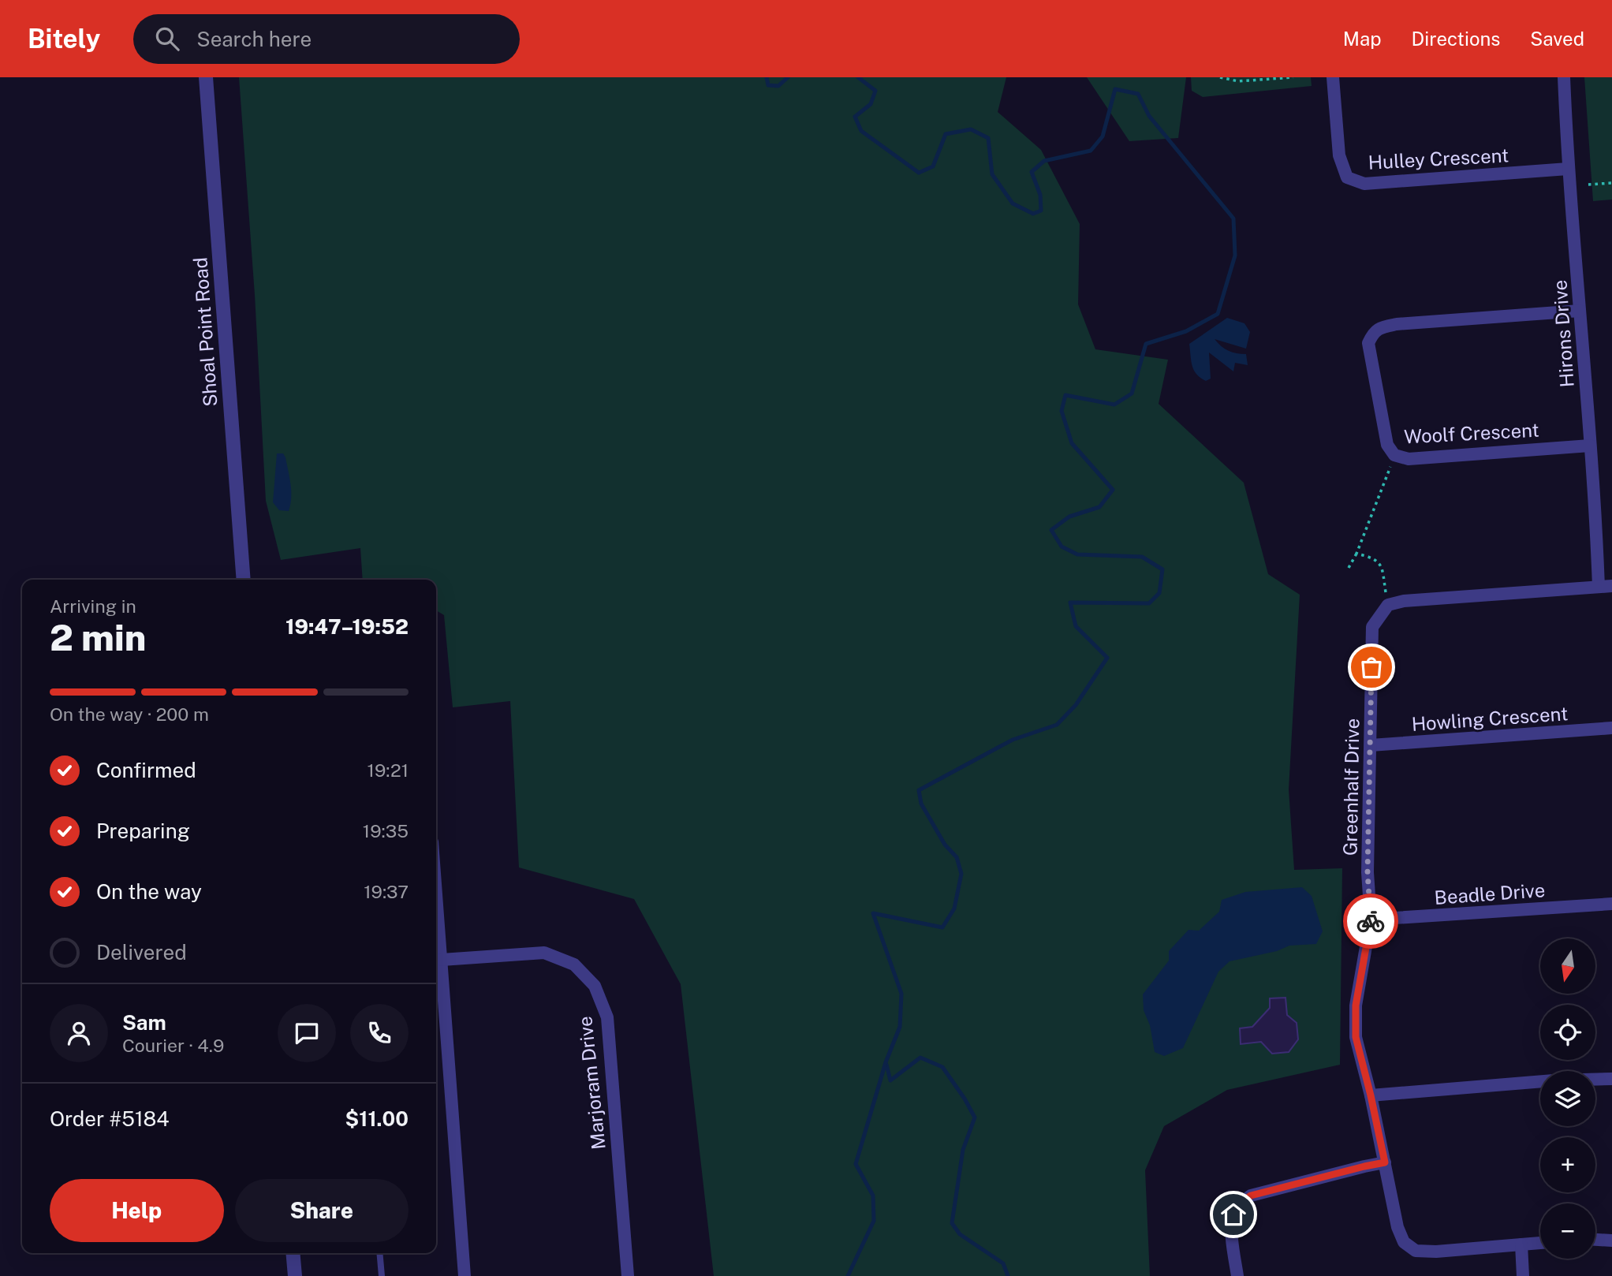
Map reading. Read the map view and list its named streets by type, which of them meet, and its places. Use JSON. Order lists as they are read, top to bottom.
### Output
{
  "streets": {
    "street": [
      "Hulley Crescent",
      "Shoal Point Road",
      "Hirons Drive",
      "Woolf Crescent",
      "Howling Crescent",
      "Greenhalf Drive",
      "Beadle Drive",
      "Marjoram Drive"
    ]
  },
  "crossings": [
    ["Hulley Crescent", "Hirons Drive"],
    ["Hirons Drive", "Woolf Crescent"],
    ["Howling Crescent", "Greenhalf Drive"],
    ["Greenhalf Drive", "Beadle Drive"]
  ],
  "north": "bottom",
  "page": {
    "header": "Bitely",
    "search": "Search here",
    "nav": ["Map", "Directions", "Saved"],
    "heading": ["2 min", "Arriving in", "19:47–19:52"],
    "panel": [
      "Sam",
      "Courier · 4.9",
      "Order #5184",
      "$11.00"
    ],
    "bar": "On the way · 200 m",
    "list": [
      ["Confirmed", "19:21"],
      ["Preparing", "19:35"],
      ["On the way", "19:37"],
      "Delivered"
    ],
    "map_buttons": ["+", "−"],
    "buttons": ["Help", "Share"]
  }
}
